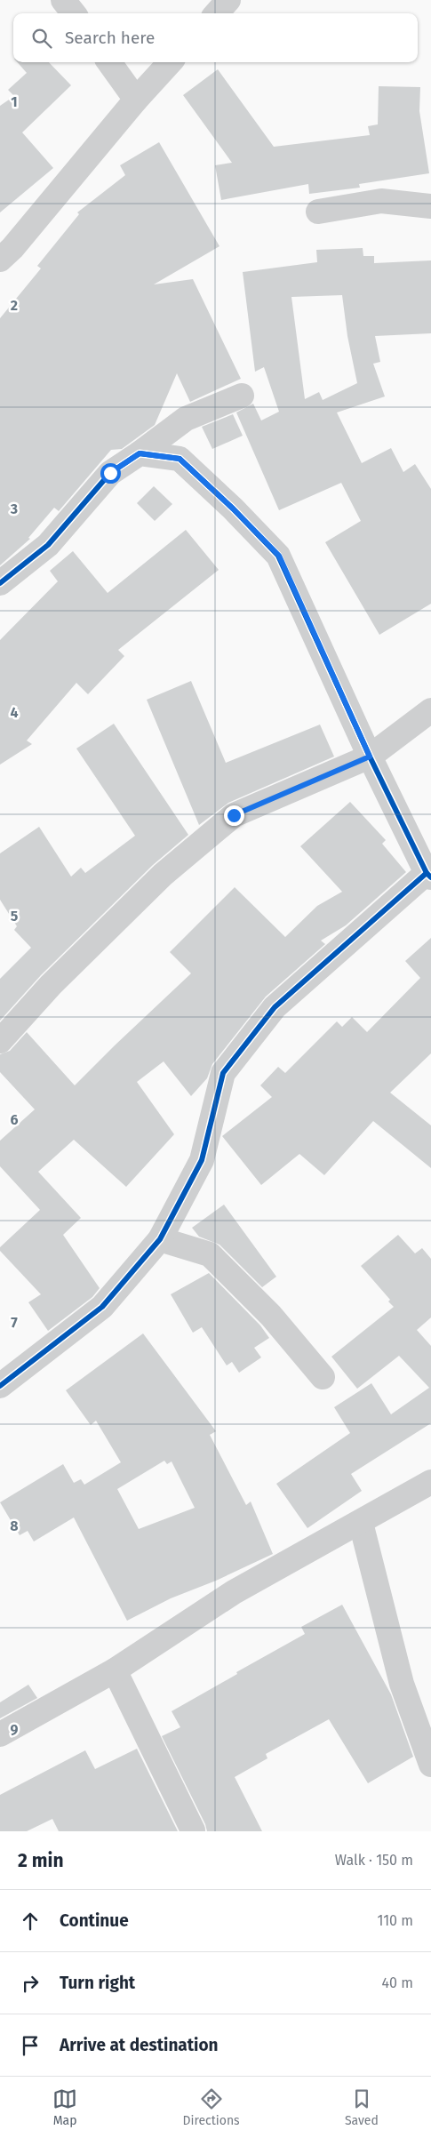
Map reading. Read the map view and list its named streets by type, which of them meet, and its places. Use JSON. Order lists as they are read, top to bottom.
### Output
{
  "page": {
    "search": "Search here",
    "heading": ["2 min", "Walk · 150 m"],
    "list": [
      ["Continue", "110 m"],
      ["Turn right", "40 m"],
      "Arrive at destination"
    ],
    "nav": ["Map", "Directions", "Saved"]
  },
  "grid": {
    "rows": [
      "1",
      "2",
      "3",
      "4",
      "5",
      "6",
      "7",
      "8",
      "9"
    ]
  }
}
